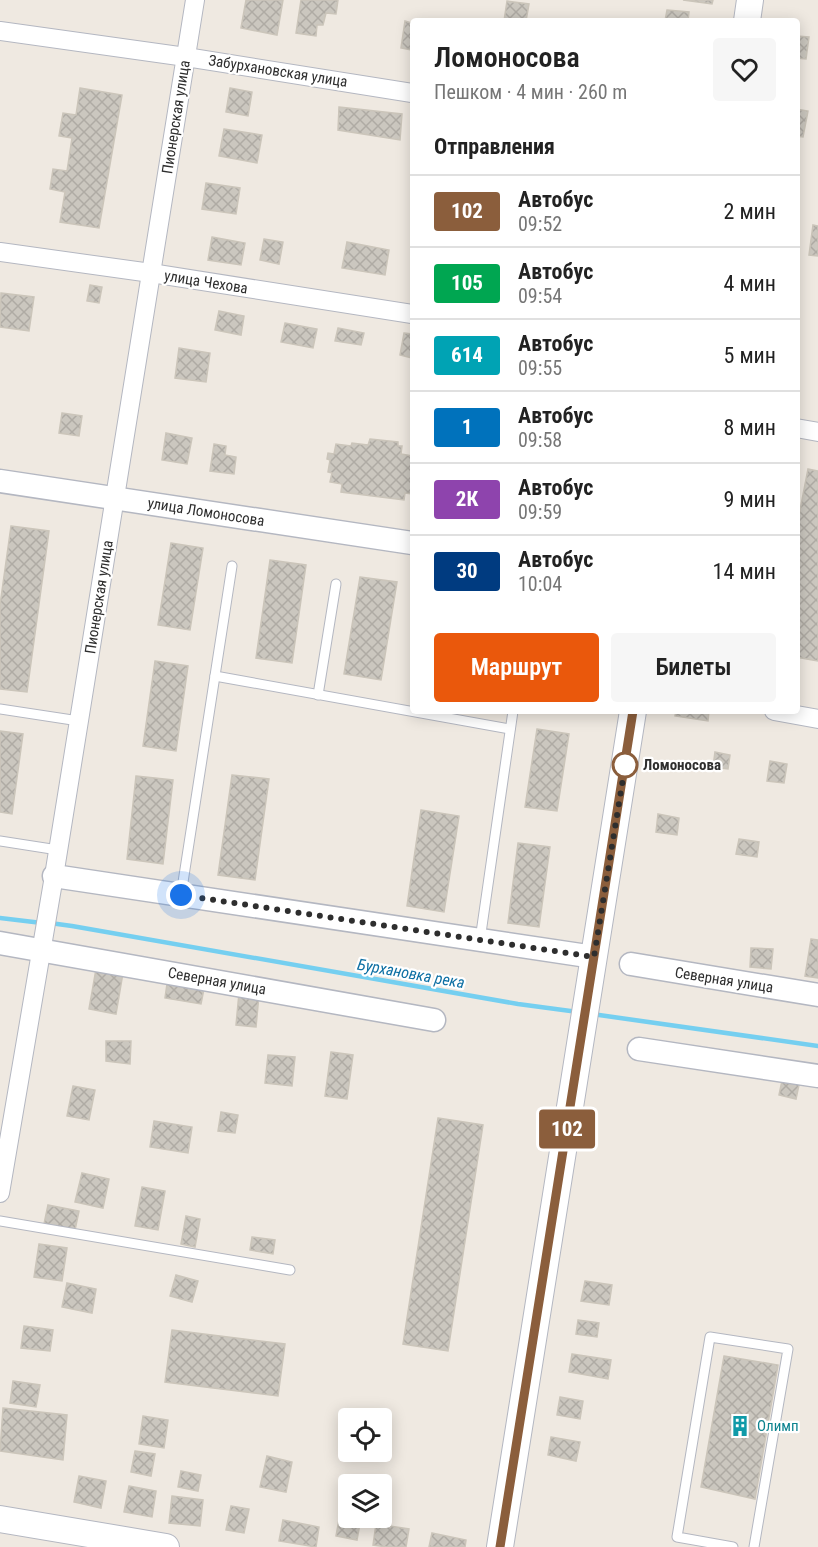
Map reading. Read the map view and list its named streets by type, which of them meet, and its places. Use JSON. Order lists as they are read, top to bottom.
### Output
{
  "streets": {
    "street": [
      "Забурхановская улица",
      "Пионерская улица",
      "улица Чехова",
      "улица Ломоносова",
      "Северная улица"
    ]
  },
  "crossings": [
    ["Забурхановская улица", "Пионерская улица"],
    ["Пионерская улица", "улица Чехова"],
    ["Пионерская улица", "улица Ломоносова"],
    ["Пионерская улица", "Северная улица"]
  ],
  "water": ["Бурхановка река"],
  "places": {
    "other": ["Ломоносова"],
    "building": ["Олимп"]
  },
  "lines": ["bus line 102"],
  "page": {
    "on_map": "102",
    "heading": [
      ["Ломоносова", "Пешком · 4 мин · 260 m"],
      "Отправления"
    ],
    "list": [
      {
        "mark": "102",
        "name": "Автобус",
        "note": "09:52",
        "value": "2 мин"
      },
      {
        "mark": "105",
        "name": "Автобус",
        "note": "09:54",
        "value": "4 мин"
      },
      {
        "mark": "614",
        "name": "Автобус",
        "note": "09:55",
        "value": "5 мин"
      },
      {
        "mark": "1",
        "name": "Автобус",
        "note": "09:58",
        "value": "8 мин"
      },
      {
        "mark": "2К",
        "name": "Автобус",
        "note": "09:59",
        "value": "9 мин"
      },
      {
        "mark": "30",
        "name": "Автобус",
        "note": "10:04",
        "value": "14 мин"
      }
    ],
    "buttons": ["Маршрут", "Билеты"]
  }
}
